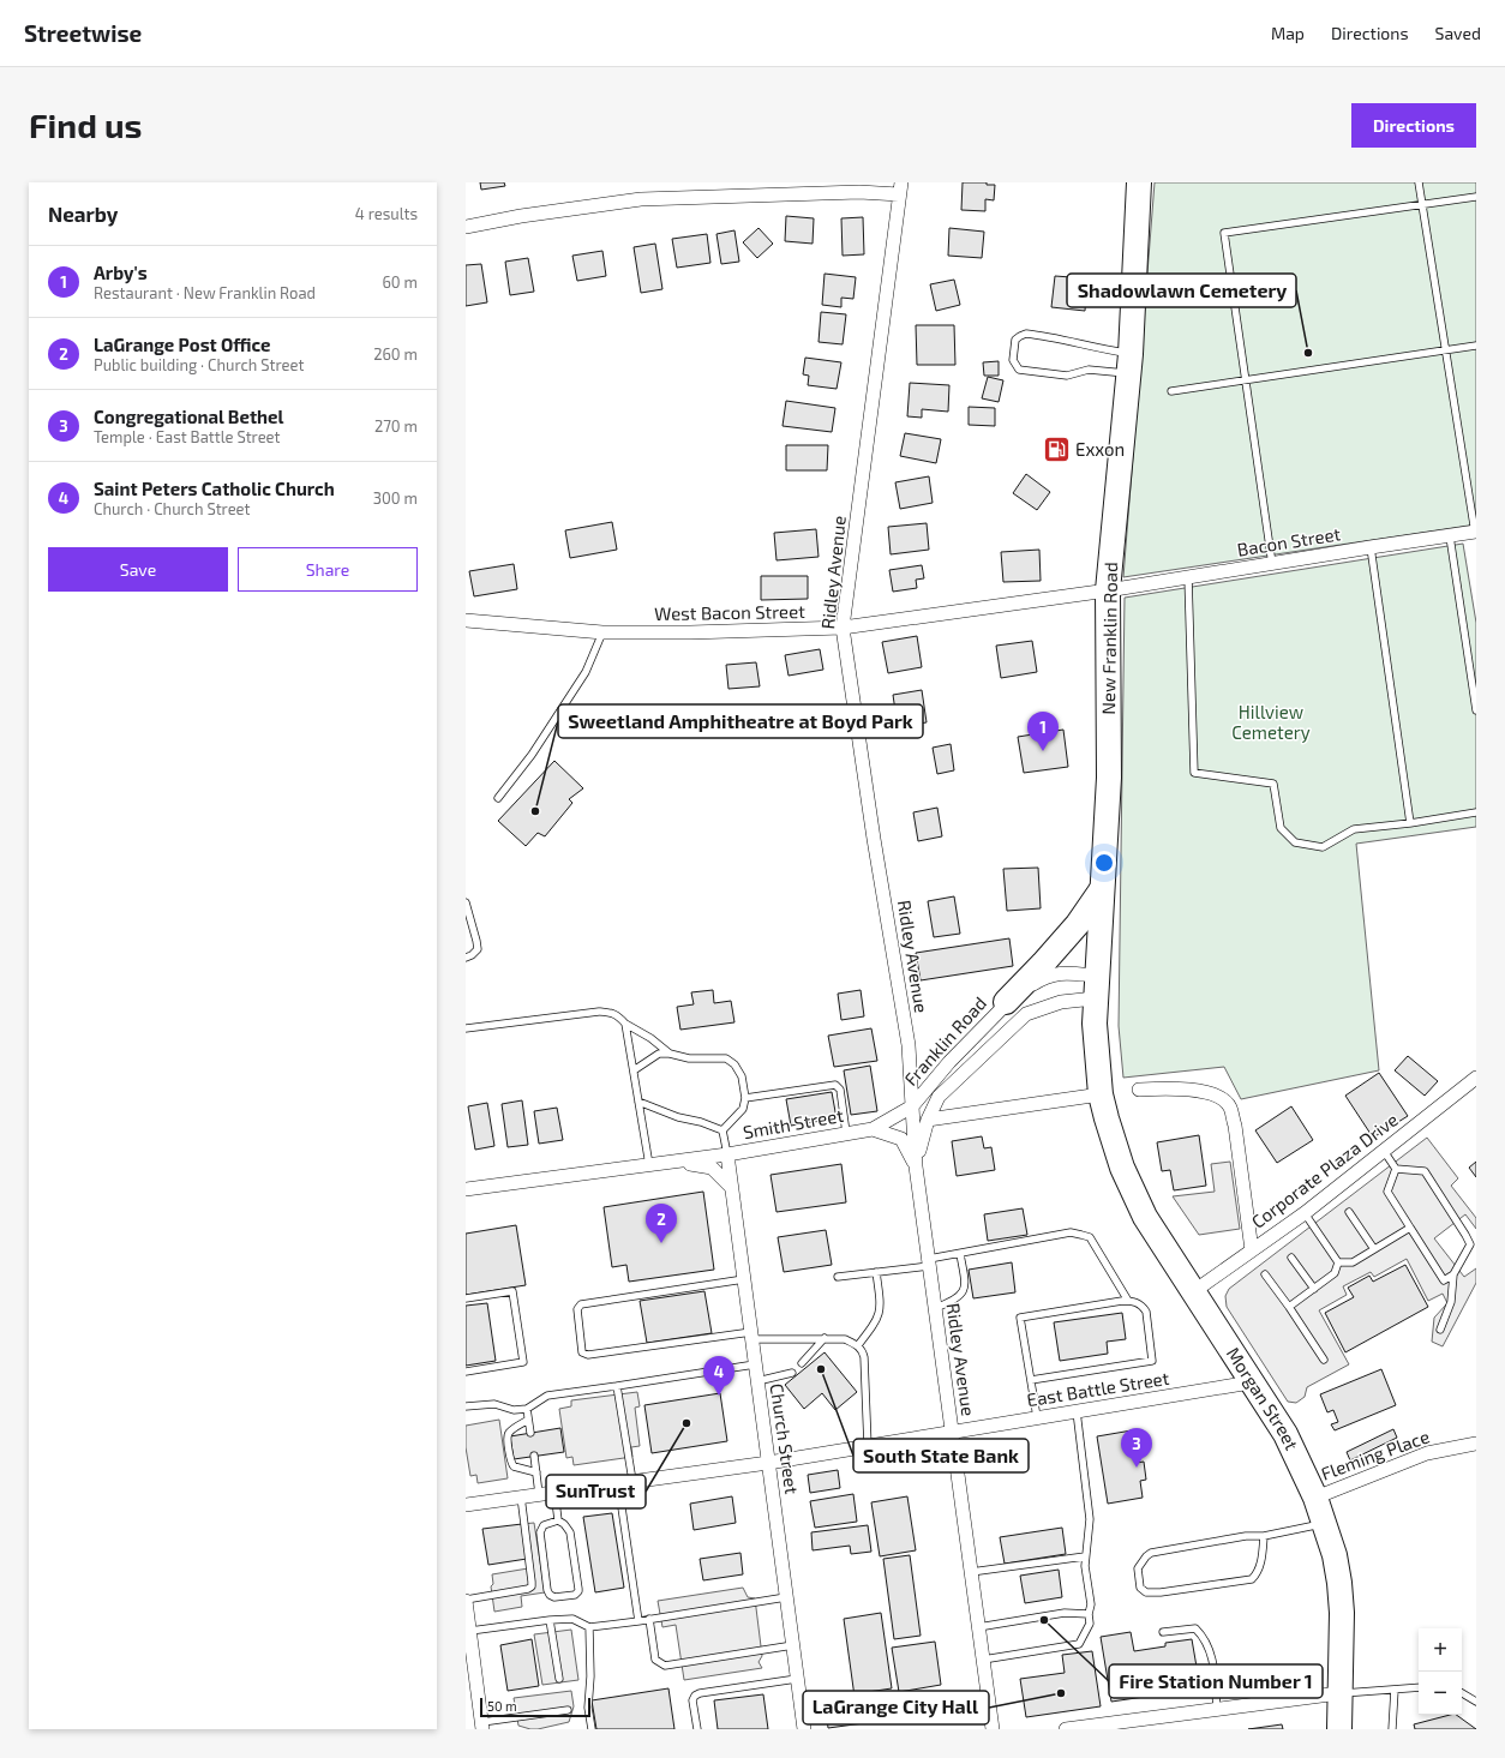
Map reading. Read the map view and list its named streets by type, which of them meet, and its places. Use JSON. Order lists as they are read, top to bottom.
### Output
{
  "streets": {
    "highway": ["New Franklin Road", "Morgan Street"],
    "street": [
      "Bacon Street",
      "Ridley Avenue",
      "West Bacon Street",
      "Franklin Road",
      "Smith Street",
      "Corporate Plaza Drive",
      "East Battle Street",
      "Church Street",
      "Fleming Place"
    ]
  },
  "crossings": [
    ["Bacon Street", "West Bacon Street"],
    ["Bacon Street", "New Franklin Road"],
    ["Ridley Avenue", "West Bacon Street"],
    ["Ridley Avenue", "Franklin Road"],
    ["Ridley Avenue", "Smith Street"],
    ["Ridley Avenue", "East Battle Street"],
    ["West Bacon Street", "New Franklin Road"],
    ["New Franklin Road", "Franklin Road"],
    ["New Franklin Road", "Morgan Street"],
    ["Franklin Road", "Smith Street"],
    ["Smith Street", "Church Street"],
    ["Corporate Plaza Drive", "Morgan Street"],
    ["East Battle Street", "Morgan Street"],
    ["East Battle Street", "Church Street"],
    ["Morgan Street", "Fleming Place"]
  ],
  "parks": ["Hillview Cemetery"],
  "places": {
    "other": [
      "Shadowlawn Cemetery",
      "Sweetland Amphitheatre at Boyd Park",
      "South State Bank",
      "SunTrust",
      "Fire Station Number 1",
      "LaGrange City Hall"
    ],
    "fuel station": ["Exxon"]
  },
  "scale_bar": "50 m",
  "page": {
    "header": "Streetwise",
    "nav": ["Map", "Directions", "Saved"],
    "buttons": [
      "Directions",
      ["Save", "Share"]
    ],
    "title": "Find us",
    "heading": ["Nearby", "4 results"],
    "list": [
      {
        "mark": "1",
        "name": "Arby's",
        "note": "Restaurant · New Franklin Road",
        "value": "60 m"
      },
      {
        "mark": "2",
        "name": "LaGrange Post Office",
        "note": "Public building · Church Street",
        "value": "260 m"
      },
      {
        "mark": "3",
        "name": "Congregational Bethel",
        "note": "Temple · East Battle Street",
        "value": "270 m"
      },
      {
        "mark": "4",
        "name": "Saint Peters Catholic Church",
        "note": "Church · Church Street",
        "value": "300 m"
      }
    ],
    "pins": [
      "1",
      "2",
      "4",
      "3"
    ],
    "map_buttons": ["+", "−"],
    "scale": "50 m"
  }
}
